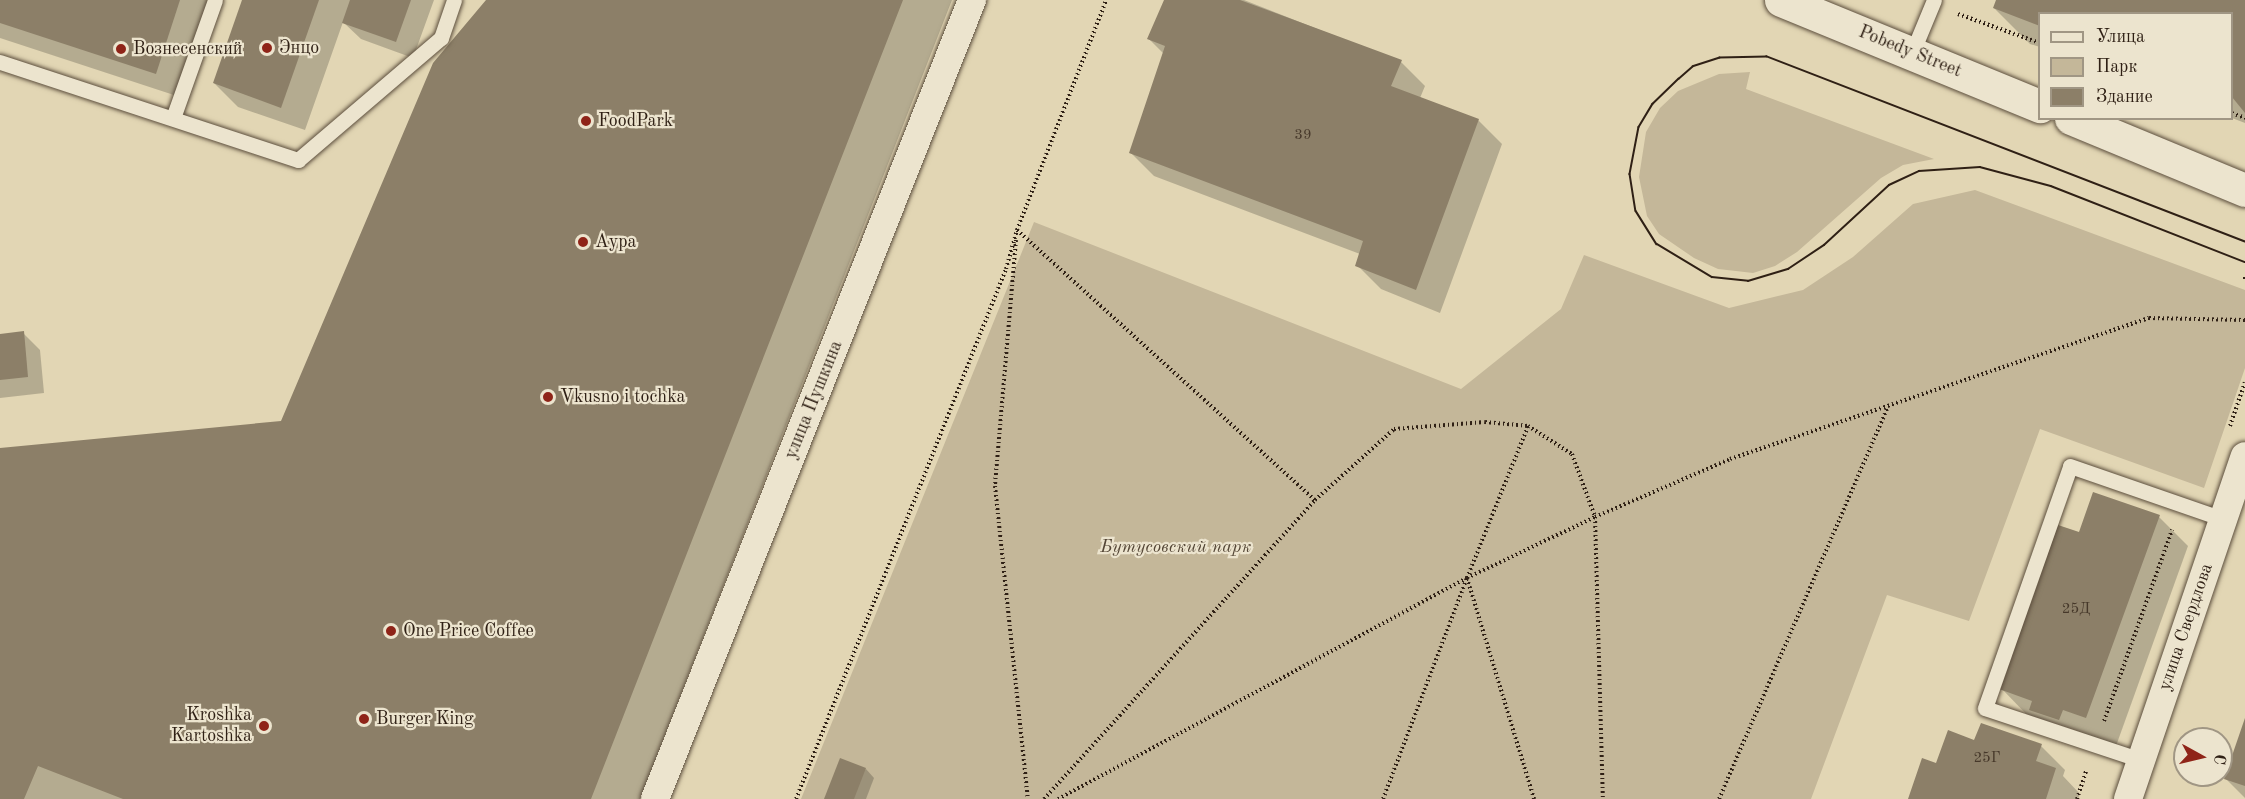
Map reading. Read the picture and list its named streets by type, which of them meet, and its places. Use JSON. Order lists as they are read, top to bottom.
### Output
{
  "streets": {
    "main road": ["Pobedy Street"],
    "street": ["улица Пушкина", "улица Свердлова"]
  },
  "parks": ["Бутусовский парк"],
  "places": [
    "Энцо",
    "Вознесенский",
    "FoodPark",
    "Аура",
    "Vkusno i tochka",
    "One Price Coffee",
    "Burger King",
    "Kroshka Kartoshka"
  ],
  "house_numbers": ["39", "25Д", "25Г"],
  "legend": ["Улица", "Парк", "Здание"],
  "north": "right"
}
